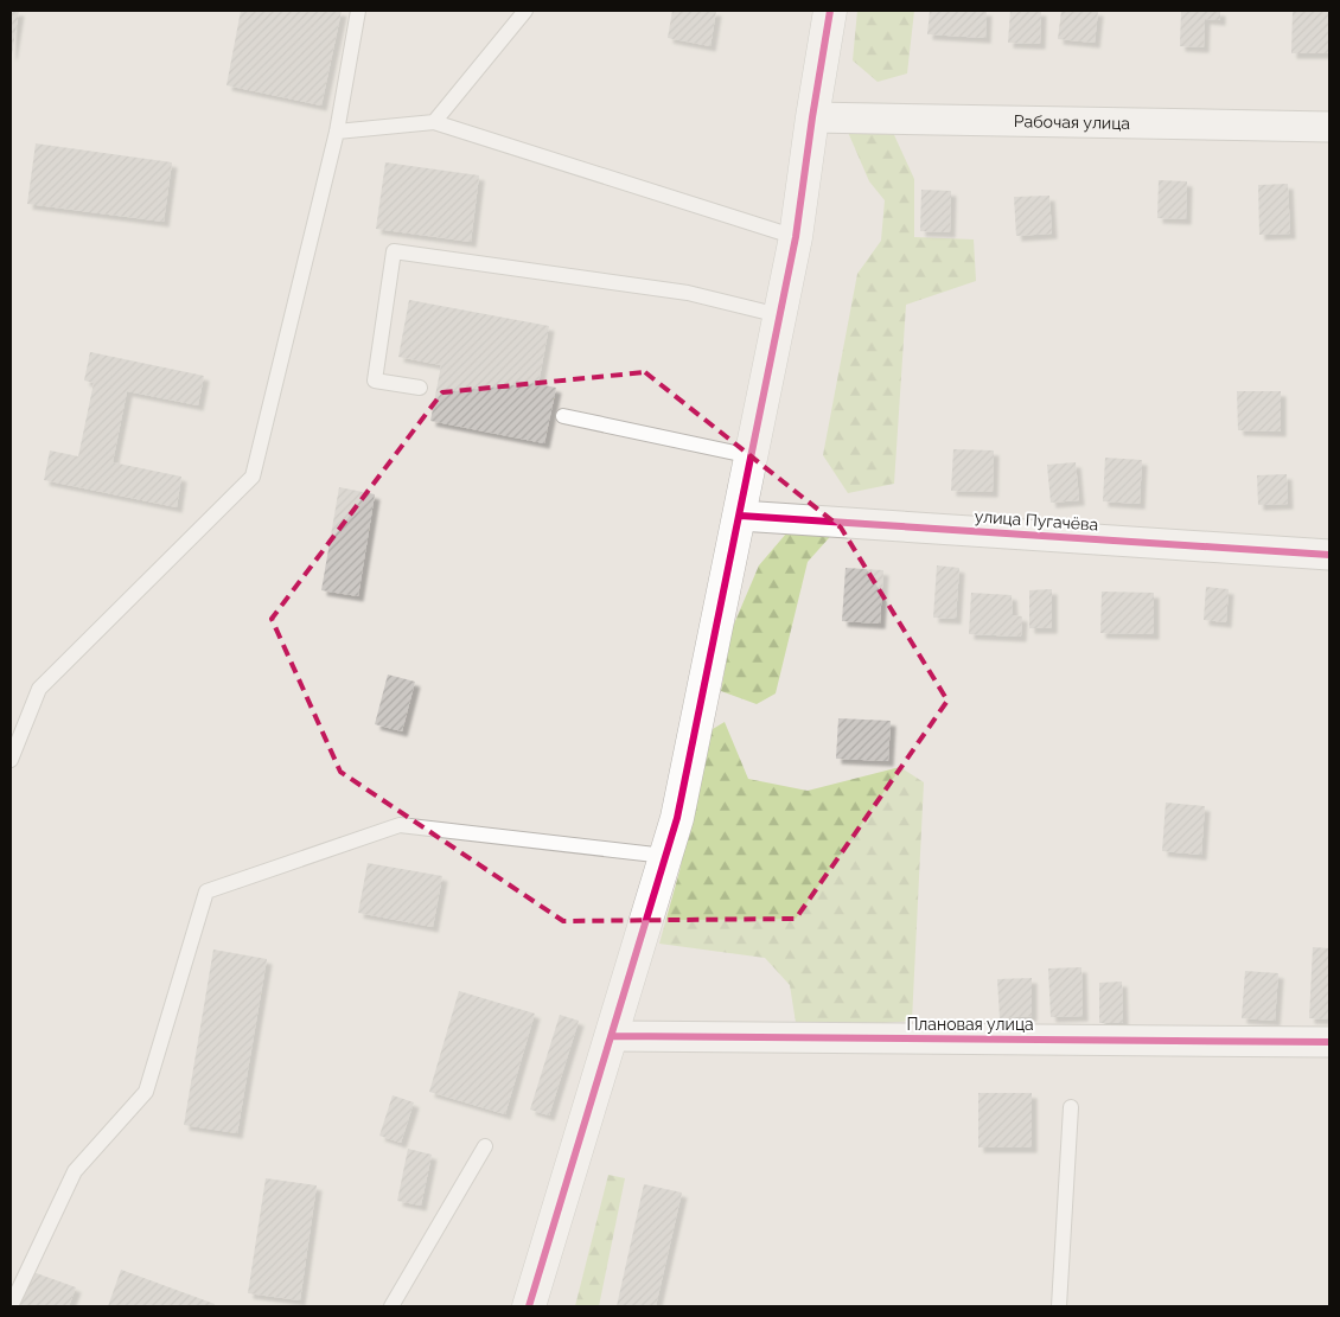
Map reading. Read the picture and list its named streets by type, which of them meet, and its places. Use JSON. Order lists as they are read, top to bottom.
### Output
{
  "streets": {
    "street": ["Рабочая улица", "улица Пугачёва", "Плановая улица"]
  }
}
